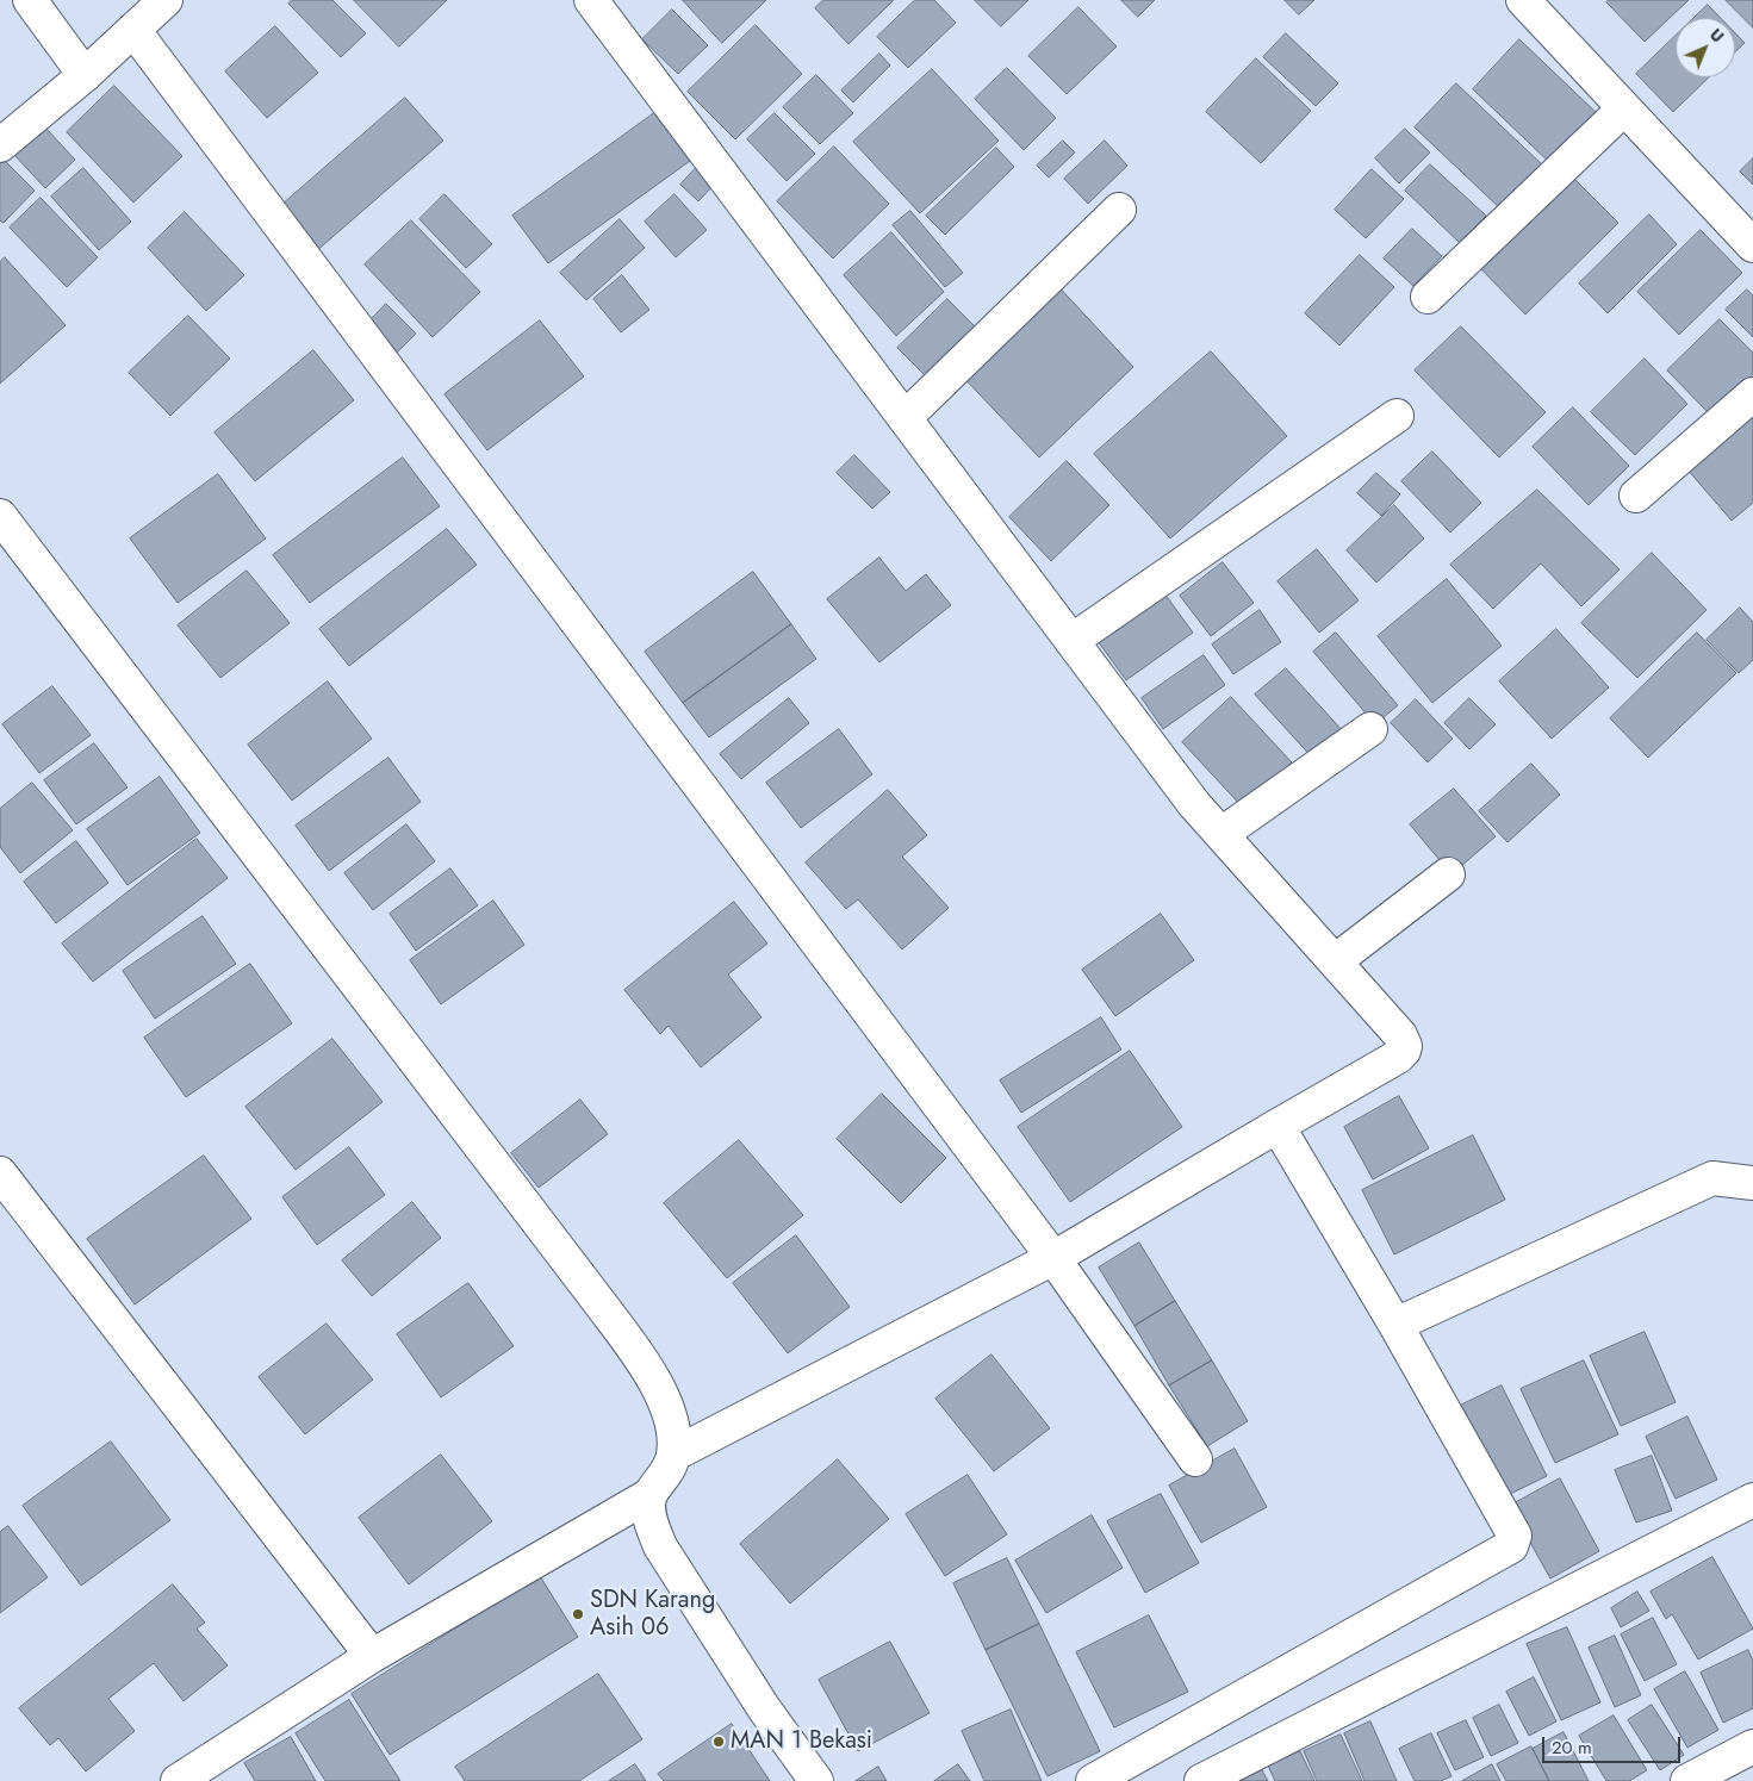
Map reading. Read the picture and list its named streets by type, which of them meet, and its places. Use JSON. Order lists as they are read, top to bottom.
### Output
{
  "places": ["SDN Karang Asih 06", "MAN 1 Bekasi"],
  "scale_bar": "20 m",
  "north": "top right"
}
